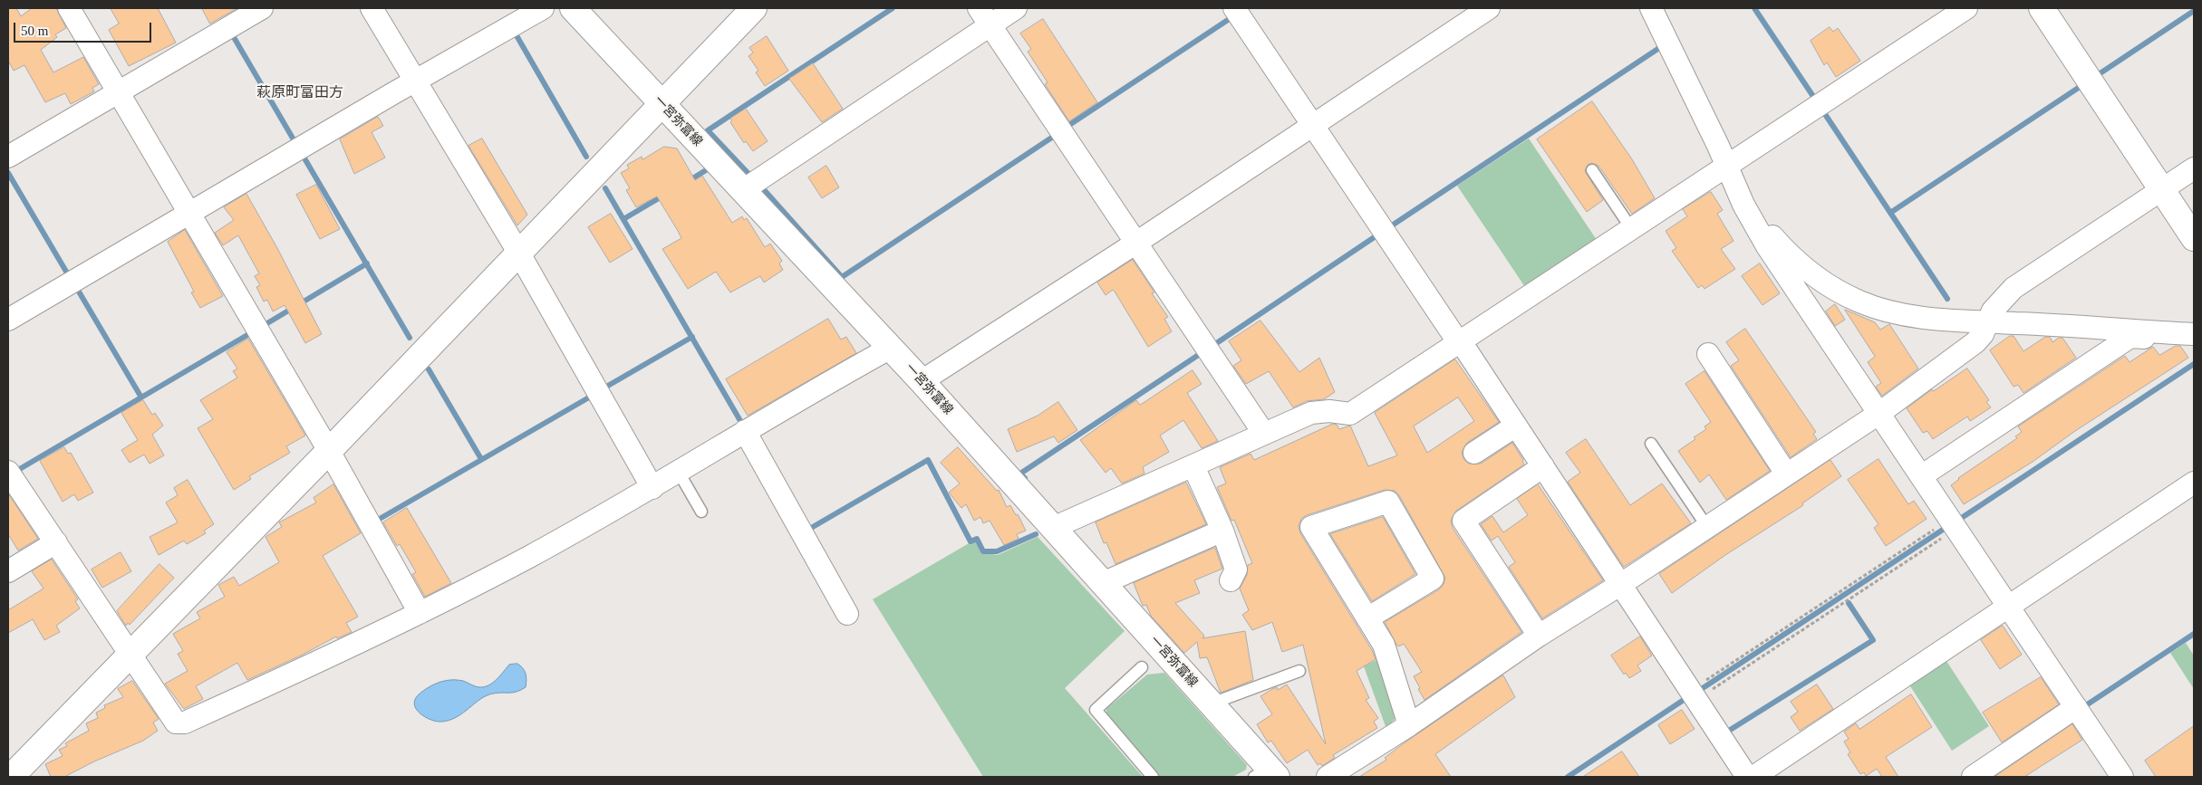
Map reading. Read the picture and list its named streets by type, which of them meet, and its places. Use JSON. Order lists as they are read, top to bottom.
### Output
{
  "streets": {
    "street": ["一宮弥富線"]
  },
  "districts": ["萩原町富田方"],
  "scale_bar": "50 m"
}
